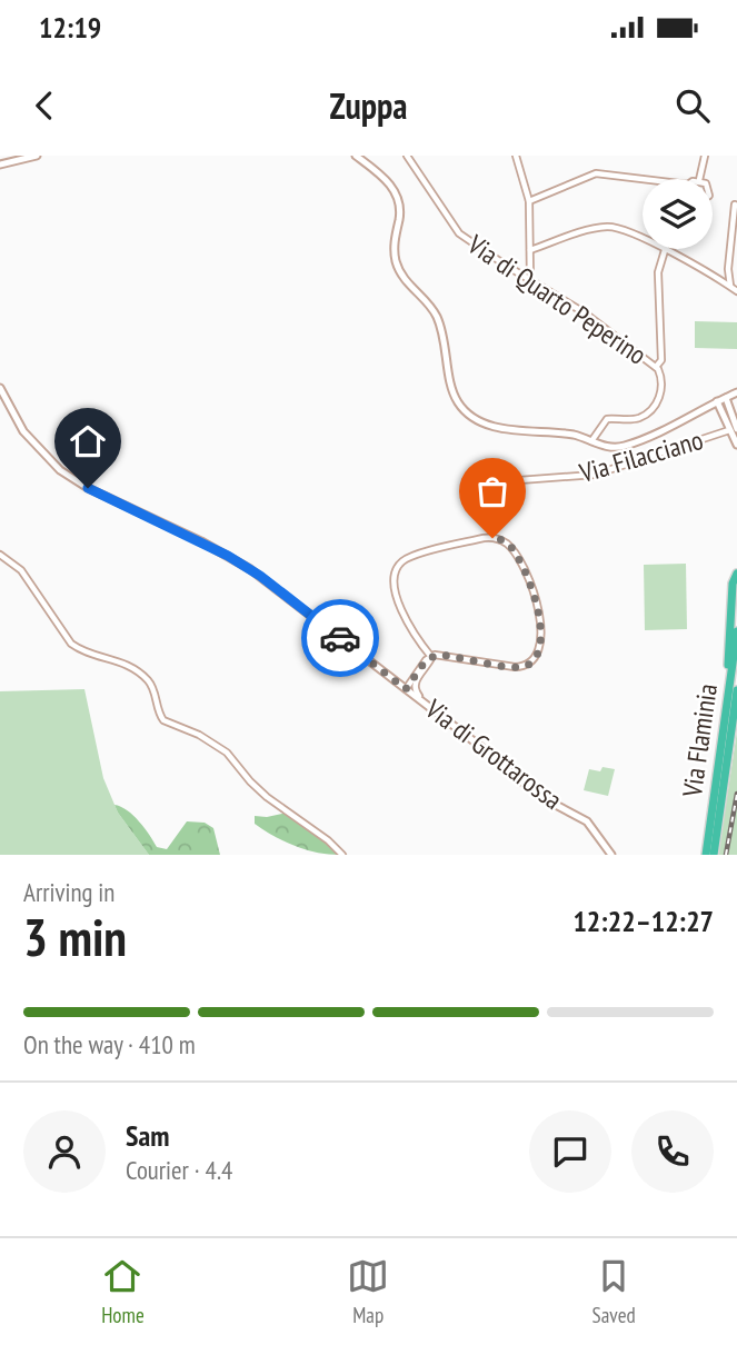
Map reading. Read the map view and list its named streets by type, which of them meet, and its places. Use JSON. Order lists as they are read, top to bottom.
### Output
{
  "streets": {
    "highway": ["Via Flaminia"],
    "street": ["Via di Quarto Peperino", "Via Filacciano", "Via di Grottarossa"]
  },
  "page": {
    "status": "12:19",
    "header": "Zuppa",
    "heading": ["3 min", "Arriving in", "12:22–12:27"],
    "panel": ["Sam", "Courier · 4.4"],
    "bar": "On the way · 410 m",
    "tabs": ["Home", "Map", "Saved"]
  }
}
